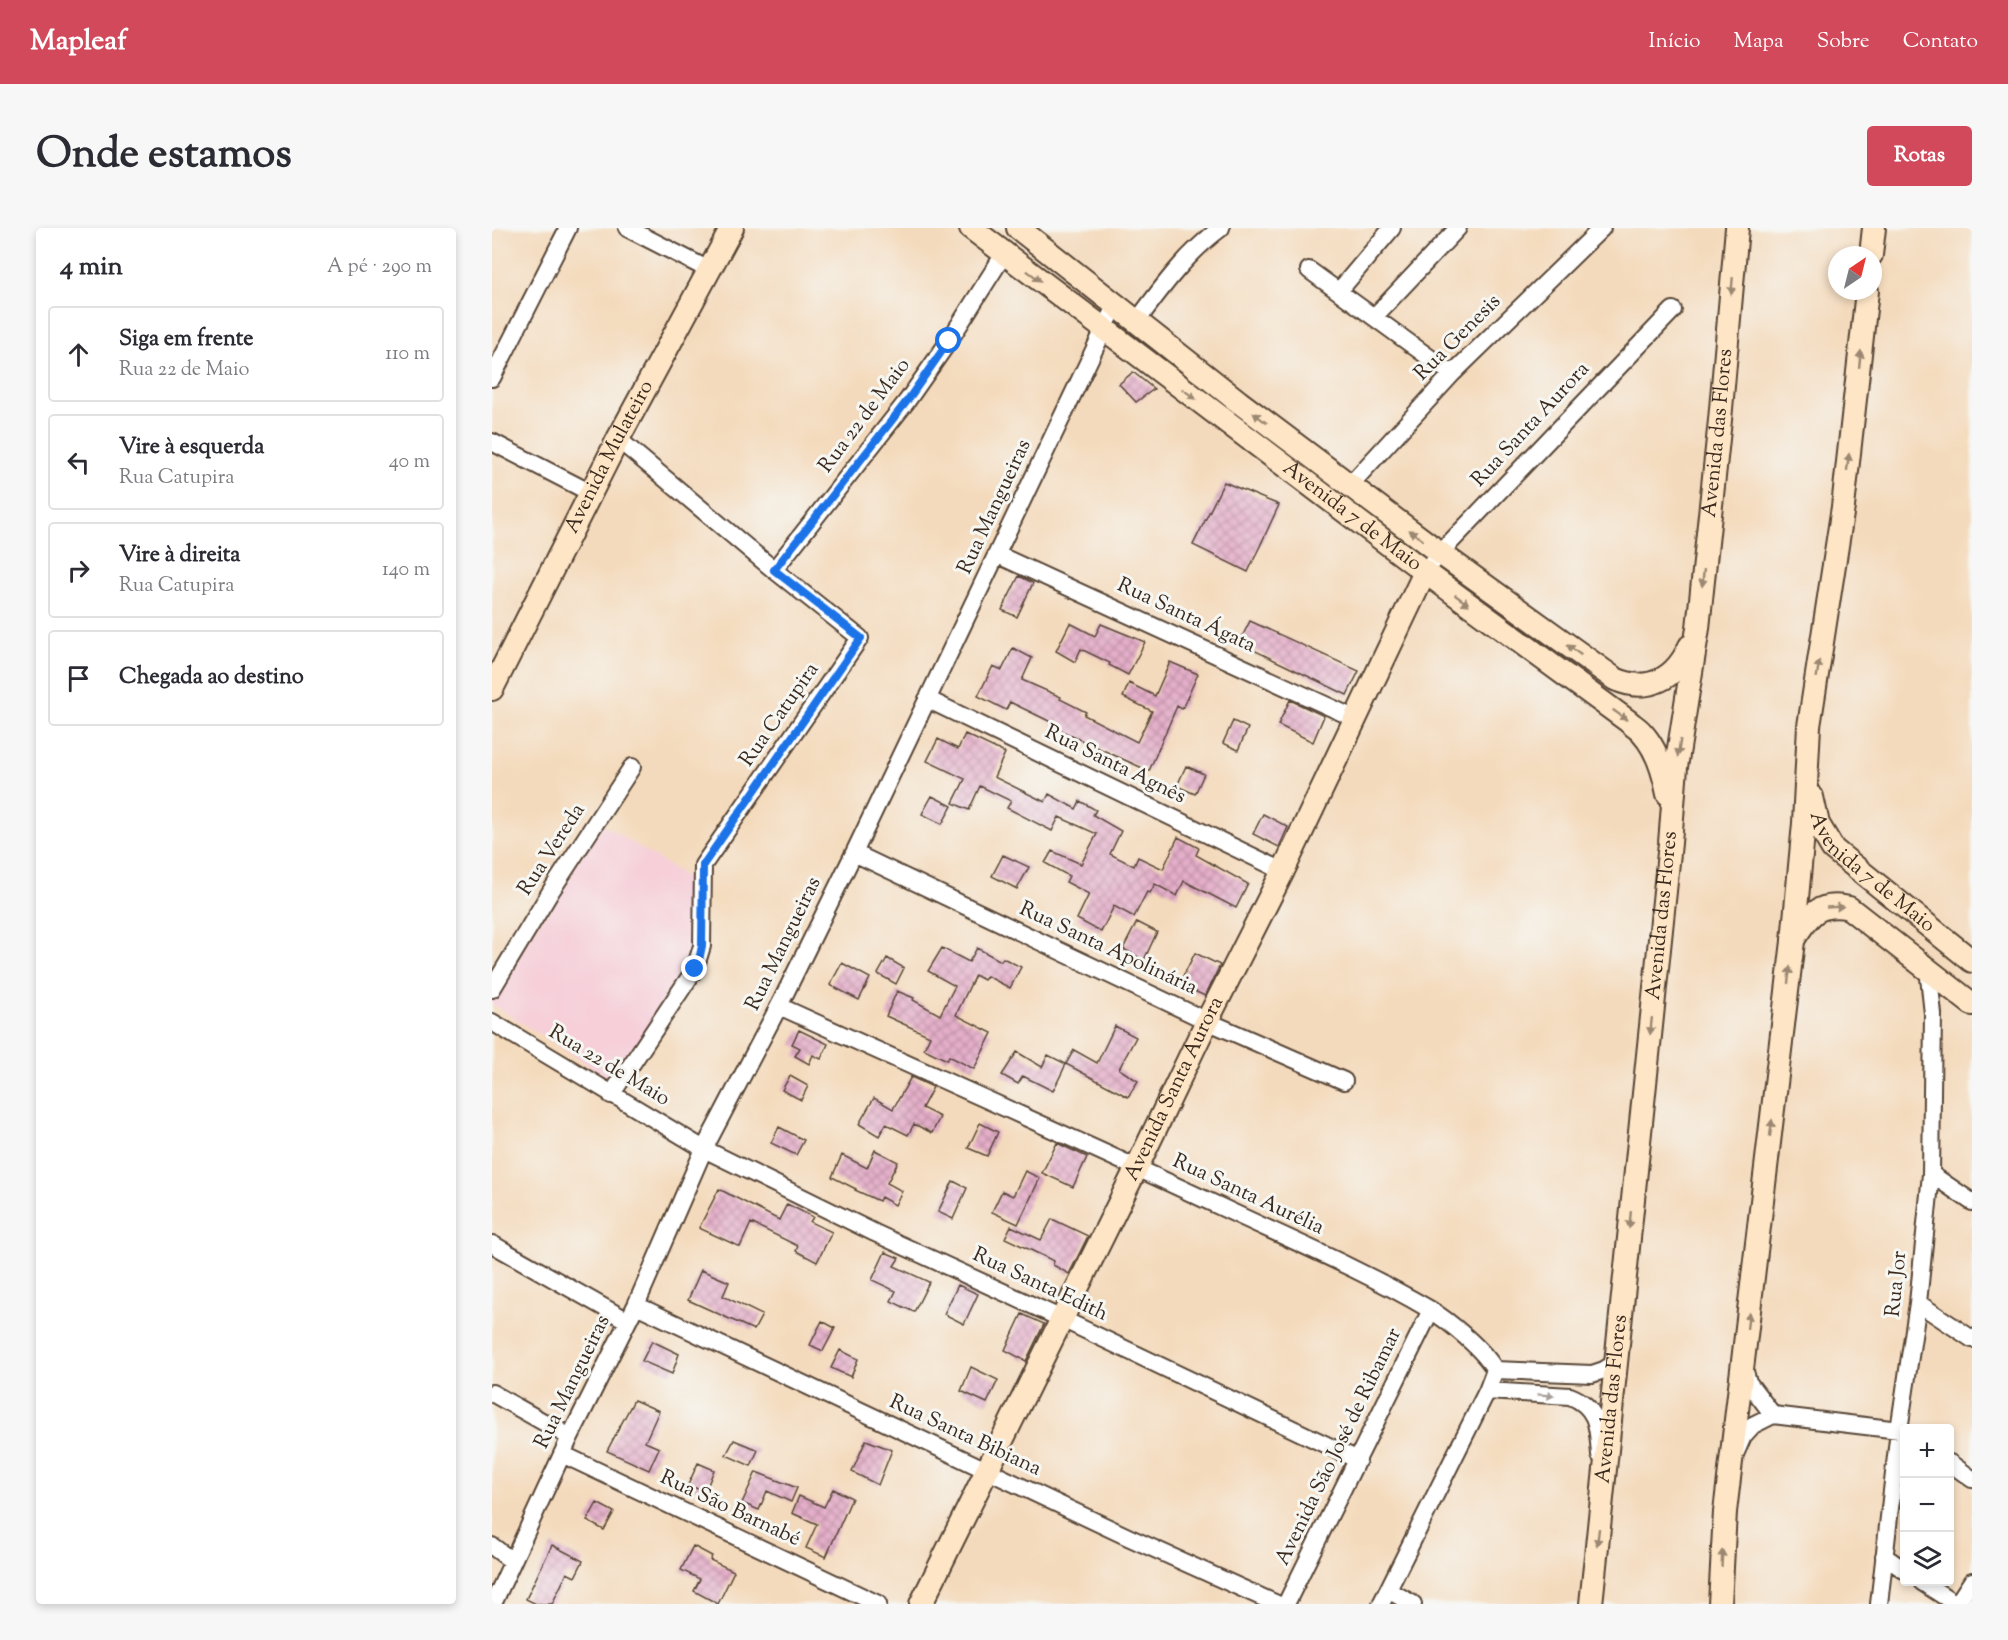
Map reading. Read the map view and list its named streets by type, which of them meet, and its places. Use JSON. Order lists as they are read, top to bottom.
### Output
{
  "streets": {
    "main road": [
      "Avenida das Flores",
      "Avenida Mulateiro",
      "Avenida 7 de Maio",
      "Avenida Santa Aurora"
    ],
    "street": [
      "Rua Genesis",
      "Rua 22 de Maio",
      "Rua Santa Aurora",
      "Rua Mangueiras",
      "Rua Santa Ágata",
      "Rua Catupira",
      "Rua Santa Agnês",
      "Rua Vereda",
      "Rua Santa Apolinária",
      "Rua Santa Aurélia",
      "Rua Jor",
      "Rua Santa Edith",
      "Rua Santa Bibiana",
      "Avenida São José de Ribamar",
      "Rua São Barnabé"
    ]
  },
  "crossings": [
    ["Rua Genesis", "Avenida 7 de Maio"],
    ["Rua 22 de Maio", "Rua Mangueiras"],
    ["Rua 22 de Maio", "Avenida 7 de Maio"],
    ["Rua 22 de Maio", "Rua Catupira"],
    ["Rua 22 de Maio", "Rua Santa Edith"],
    ["Rua Santa Aurora", "Avenida 7 de Maio"],
    ["Rua Santa Aurora", "Avenida Santa Aurora"],
    ["Avenida das Flores", "Avenida 7 de Maio"],
    ["Avenida Mulateiro", "Rua Catupira"],
    ["Rua Mangueiras", "Avenida 7 de Maio"],
    ["Rua Mangueiras", "Rua Santa Ágata"],
    ["Rua Mangueiras", "Rua Santa Agnês"],
    ["Rua Mangueiras", "Rua Santa Apolinária"],
    ["Rua Mangueiras", "Rua Santa Aurélia"],
    ["Rua Mangueiras", "Rua Santa Edith"],
    ["Rua Mangueiras", "Rua Santa Bibiana"],
    ["Rua Mangueiras", "Rua São Barnabé"],
    ["Avenida 7 de Maio", "Avenida Santa Aurora"],
    ["Avenida 7 de Maio", "Rua Jor"],
    ["Rua Santa Ágata", "Avenida Santa Aurora"],
    ["Rua Santa Agnês", "Avenida Santa Aurora"],
    ["Rua Santa Apolinária", "Avenida Santa Aurora"],
    ["Avenida Santa Aurora", "Rua Santa Aurélia"],
    ["Avenida Santa Aurora", "Rua Santa Edith"],
    ["Avenida Santa Aurora", "Rua Santa Bibiana"],
    ["Rua Santa Aurélia", "Avenida São José de Ribamar"],
    ["Rua Santa Edith", "Avenida São José de Ribamar"]
  ],
  "north": "top right",
  "page": {
    "header": "Mapleaf",
    "nav": [
      "Início",
      "Mapa",
      "Sobre",
      "Contato"
    ],
    "title": "Onde estamos",
    "buttons": "Rotas",
    "heading": ["4 min", "A pé · 290 m"],
    "list": [
      ["Siga em frente", "Rua 22 de Maio", "110 m"],
      ["Vire à esquerda", "Rua Catupira", "40 m"],
      ["Vire à direita", "Rua Catupira", "140 m"],
      "Chegada ao destino"
    ],
    "map_buttons": ["+", "−"]
  }
}
